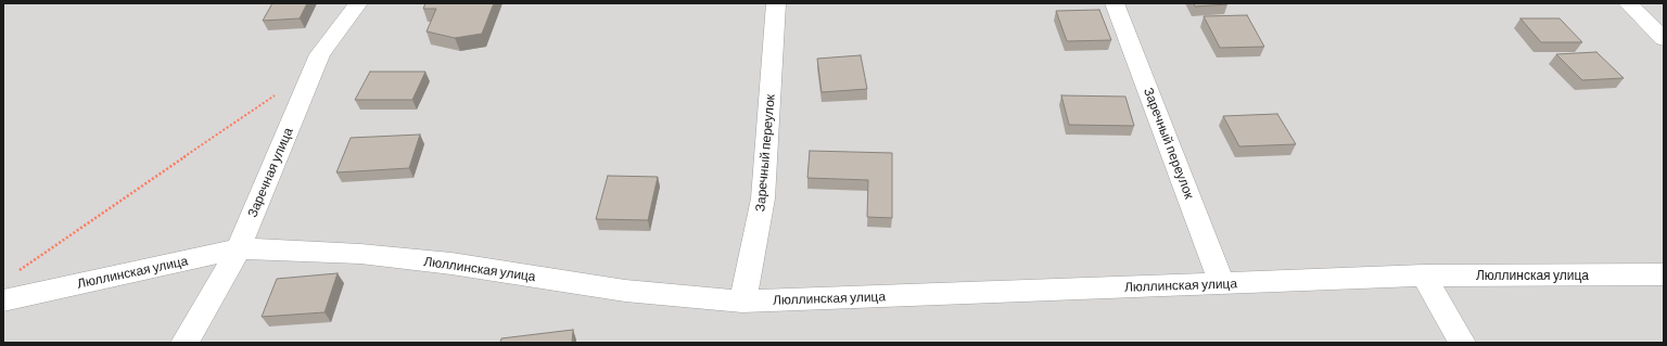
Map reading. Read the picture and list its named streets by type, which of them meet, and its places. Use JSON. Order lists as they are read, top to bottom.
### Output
{
  "streets": {
    "street": ["Заречный переулок", "Заречная улица", "Люллинская улица"]
  },
  "crossings": [
    ["Заречный переулок", "Люллинская улица"],
    ["Заречная улица", "Люллинская улица"]
  ]
}
